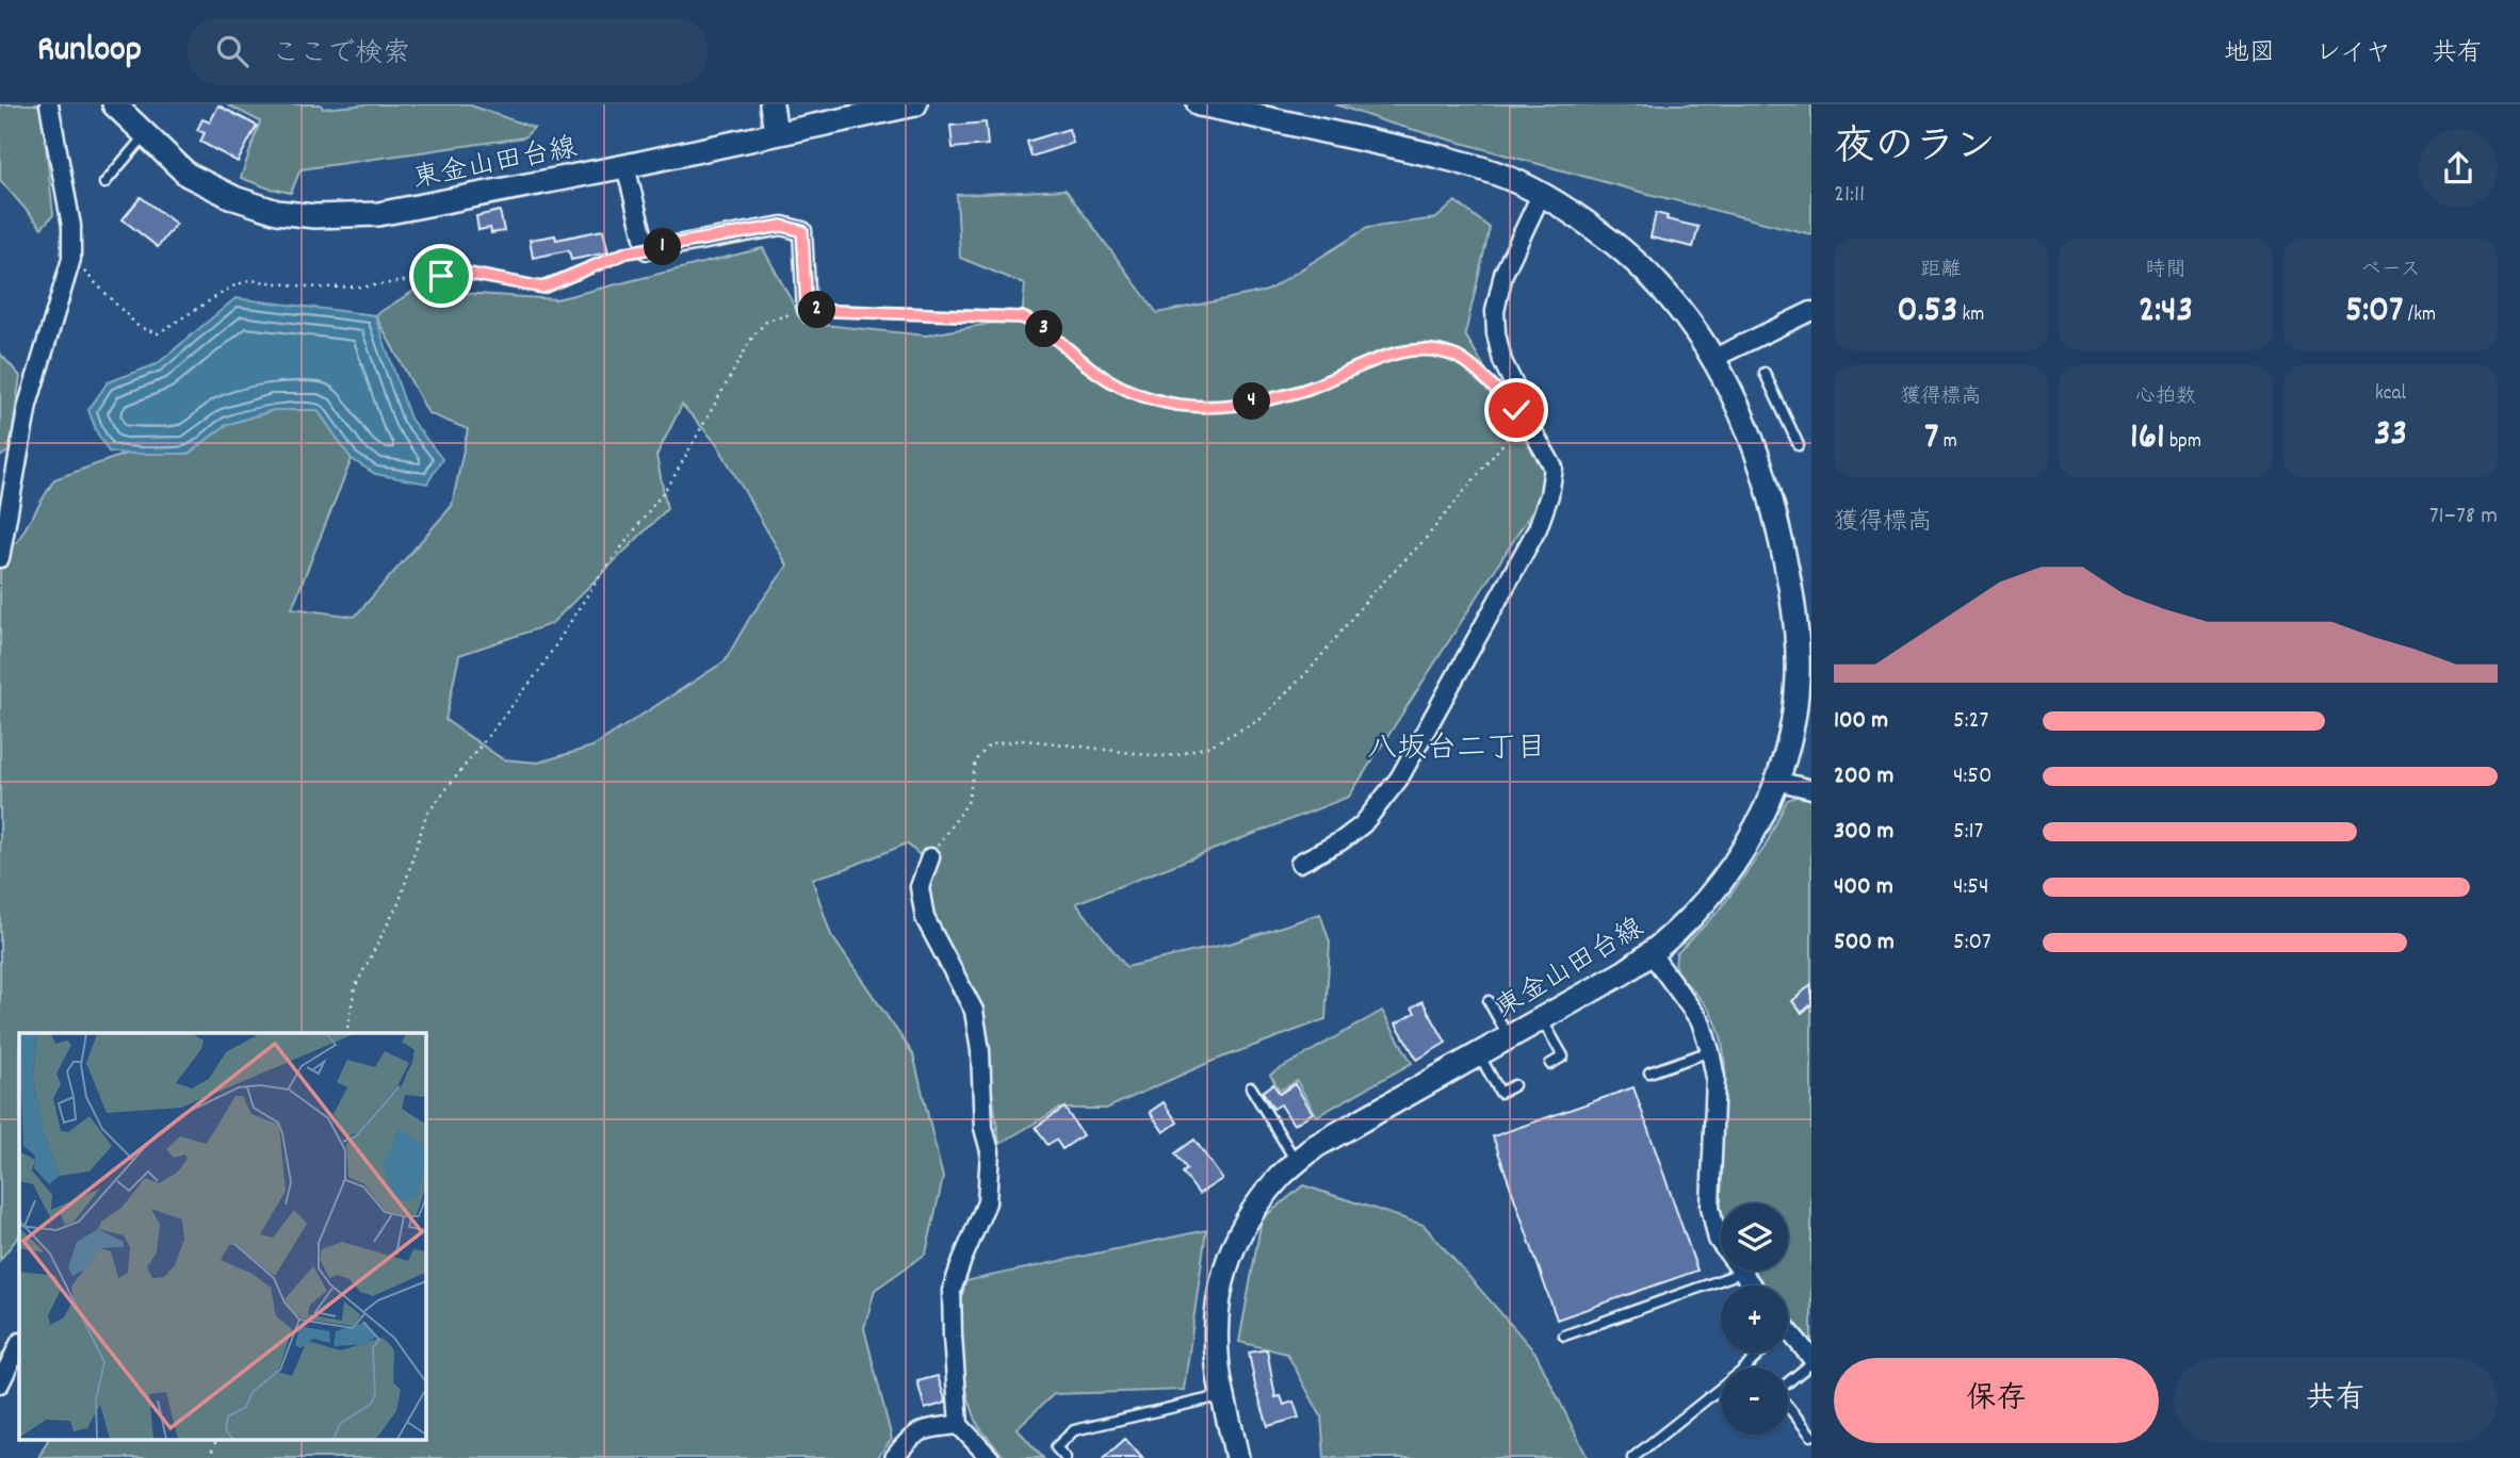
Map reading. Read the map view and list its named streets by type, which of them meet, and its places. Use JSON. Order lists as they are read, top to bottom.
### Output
{
  "streets": {
    "main road": ["東金山田台線"]
  },
  "districts": ["八坂台二丁目"],
  "page": {
    "header": "Runloop",
    "search": "ここで検索",
    "nav": ["地図", "レイヤ", "共有"],
    "heading": ["夜のラン", "21:11"],
    "pins": [
      "1",
      "2",
      "3",
      "4"
    ],
    "stats": [
      ["距離", "0.53 km"],
      ["時間", "2:43"],
      ["ペース", "5:07 /km"],
      ["獲得標高", "7 m"],
      ["心拍数", "161 bpm"],
      ["kcal", "33"]
    ],
    "chart": ["獲得標高", "71–78 m"],
    "list": [
      {
        "name": "100 m",
        "note": "5:27"
      },
      {
        "name": "200 m",
        "note": "4:50"
      },
      {
        "name": "300 m",
        "note": "5:17"
      },
      {
        "name": "400 m",
        "note": "4:54"
      },
      {
        "name": "500 m",
        "note": "5:07"
      }
    ],
    "map_buttons": ["+", "−"],
    "buttons": ["保存", "共有"]
  }
}
